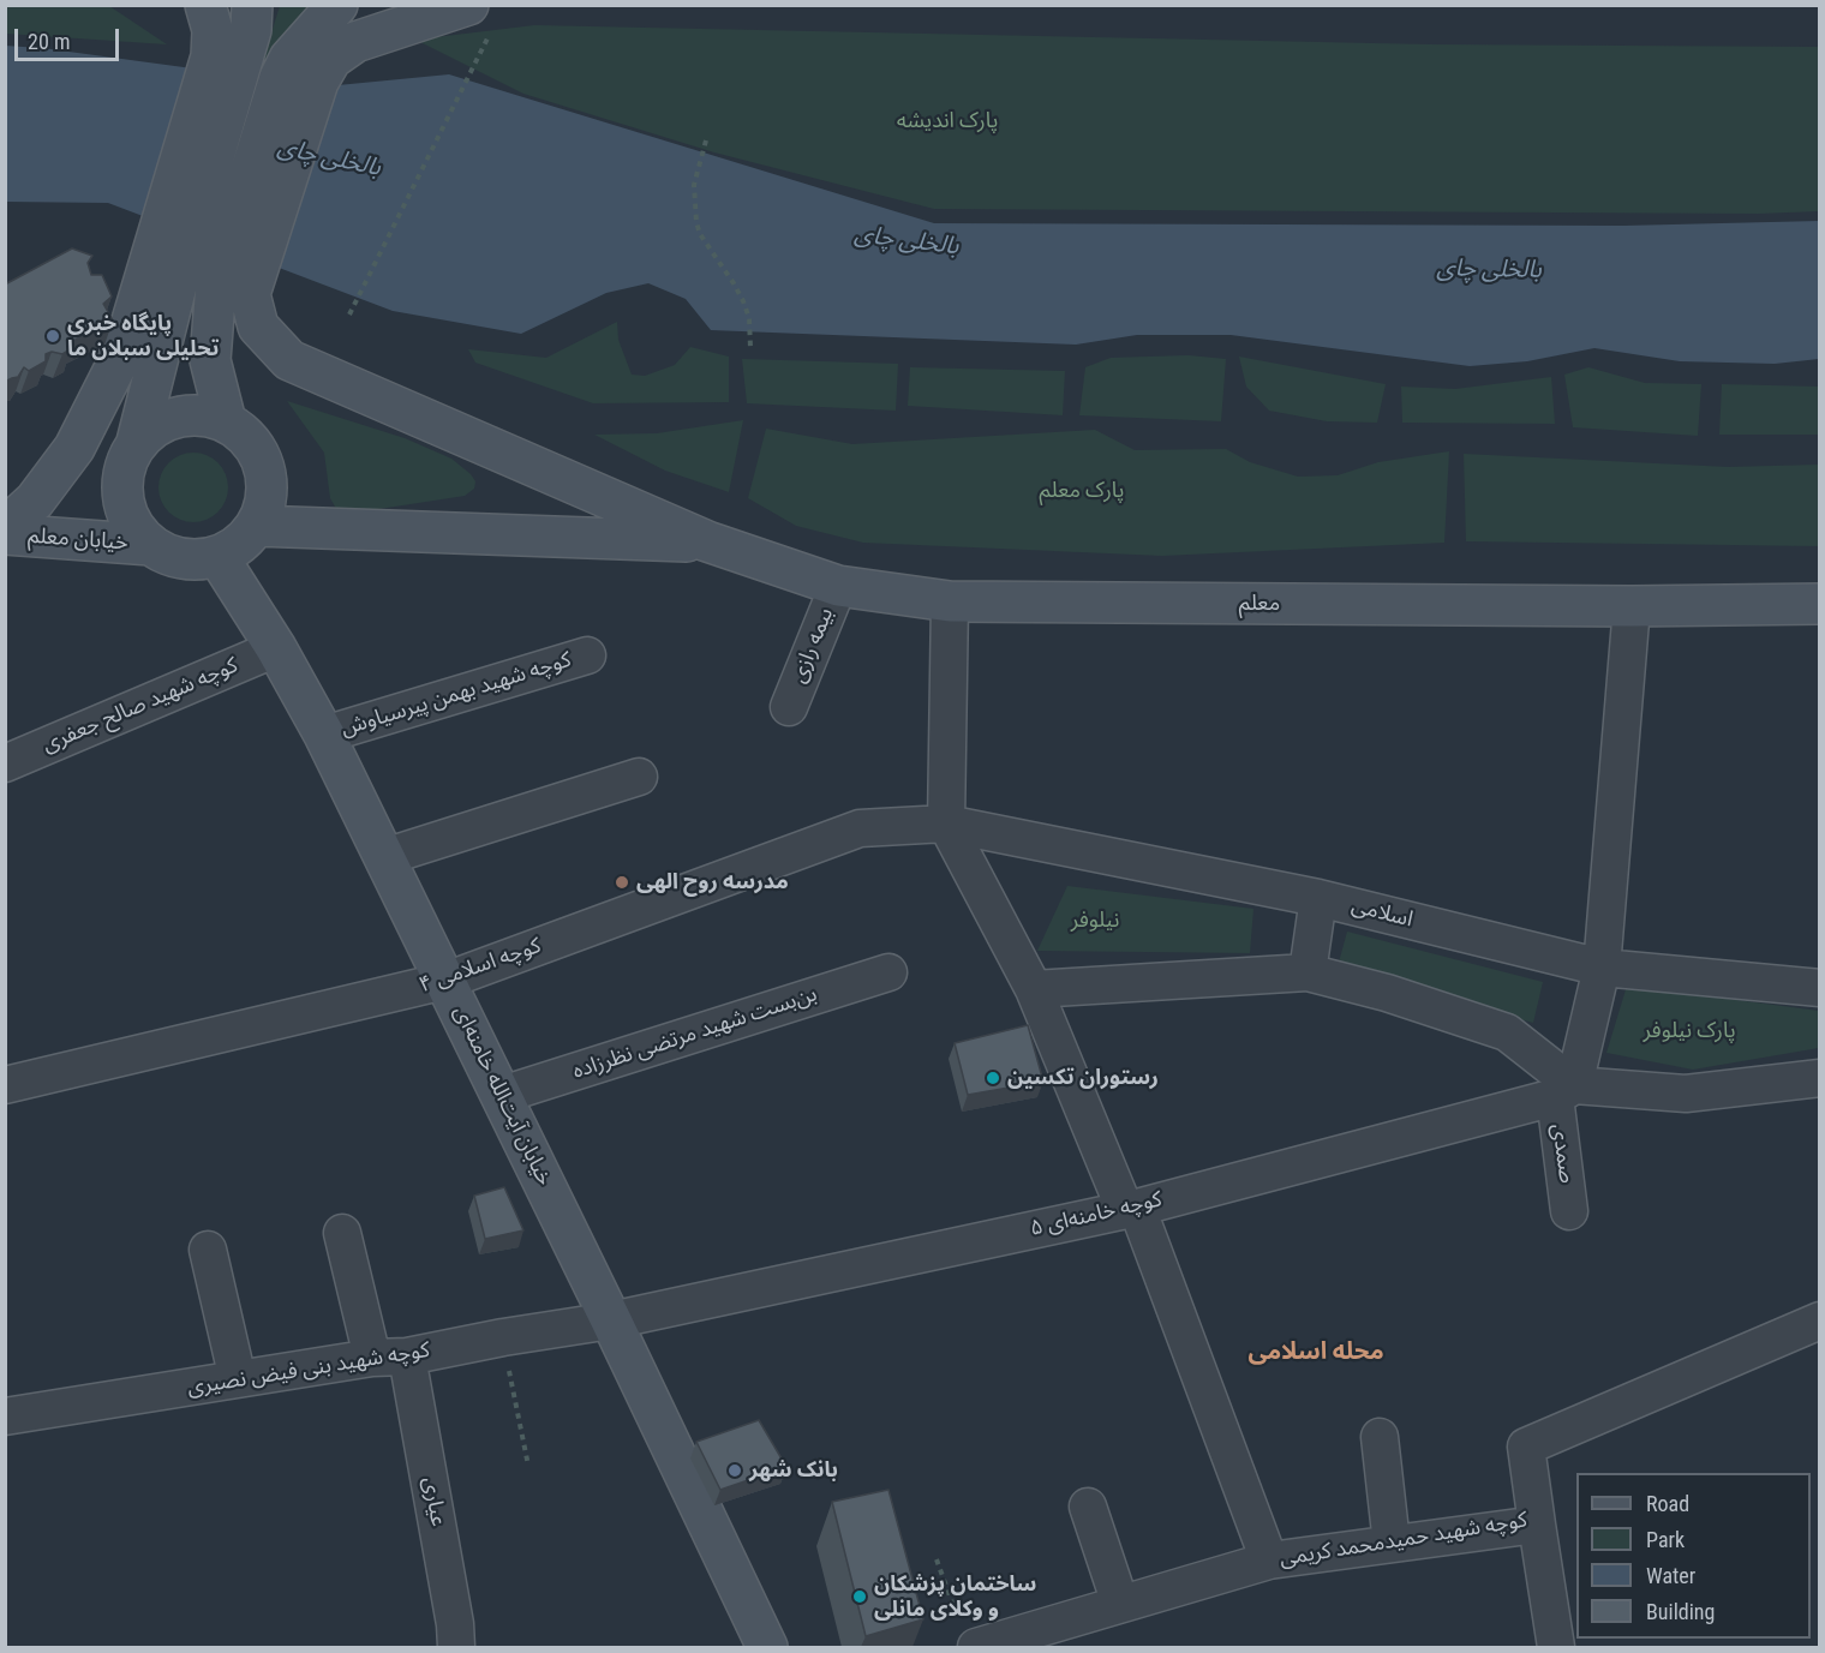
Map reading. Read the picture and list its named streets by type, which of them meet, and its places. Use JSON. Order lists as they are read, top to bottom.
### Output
{
  "streets": {
    "main road": ["خیابان معلم", "معلم", "خیابان آیت‌الله خامنه‌ای"],
    "street": [
      "بیمه رازی",
      "کوچه شهید بهمن پیرسیاوش",
      "کوچه شهید صالح جعفری",
      "اسلامی",
      "کوچه اسلامی ۴",
      "بن‌بست شهید مرتضی نظرزاده",
      "صمدی",
      "کوچه خامنه‌ای ۵",
      "کوچه شهید بنی فیض نصیری",
      "عیاری",
      "کوچه شهید حمیدمحمد کریمی"
    ]
  },
  "crossings": [
    ["خیابان معلم", "خیابان آیت‌الله خامنه‌ای"],
    ["معلم", "بیمه رازی"],
    ["کوچه شهید بهمن پیرسیاوش", "خیابان آیت‌الله خامنه‌ای"],
    ["کوچه شهید صالح جعفری", "خیابان آیت‌الله خامنه‌ای"],
    ["اسلامی", "کوچه اسلامی ۴"],
    ["کوچه اسلامی ۴", "خیابان آیت‌الله خامنه‌ای"],
    ["بن‌بست شهید مرتضی نظرزاده", "خیابان آیت‌الله خامنه‌ای"],
    ["خیابان آیت‌الله خامنه‌ای", "کوچه خامنه‌ای ۵"],
    ["خیابان آیت‌الله خامنه‌ای", "کوچه شهید بنی فیض نصیری"],
    ["صمدی", "کوچه خامنه‌ای ۵"],
    ["کوچه خامنه‌ای ۵", "کوچه شهید بنی فیض نصیری"],
    ["کوچه شهید بنی فیض نصیری", "عیاری"]
  ],
  "districts": ["محله اسلامی"],
  "water": ["بالخلی چای"],
  "parks": [
    "پارک اندیشه",
    "پارک معلم",
    "نیلوفر",
    "پارک نیلوفر"
  ],
  "places": [
    "پایگاه خبری تحلیلی سبلان ما",
    "مدرسه روح الهی",
    "رستوران تکسین",
    "بانک شهر",
    "ساختمان پزشکان و وکلای مانلی"
  ],
  "legend": [
    "Road",
    "Park",
    "Water",
    "Building"
  ],
  "scale_bar": "20 m"
}
